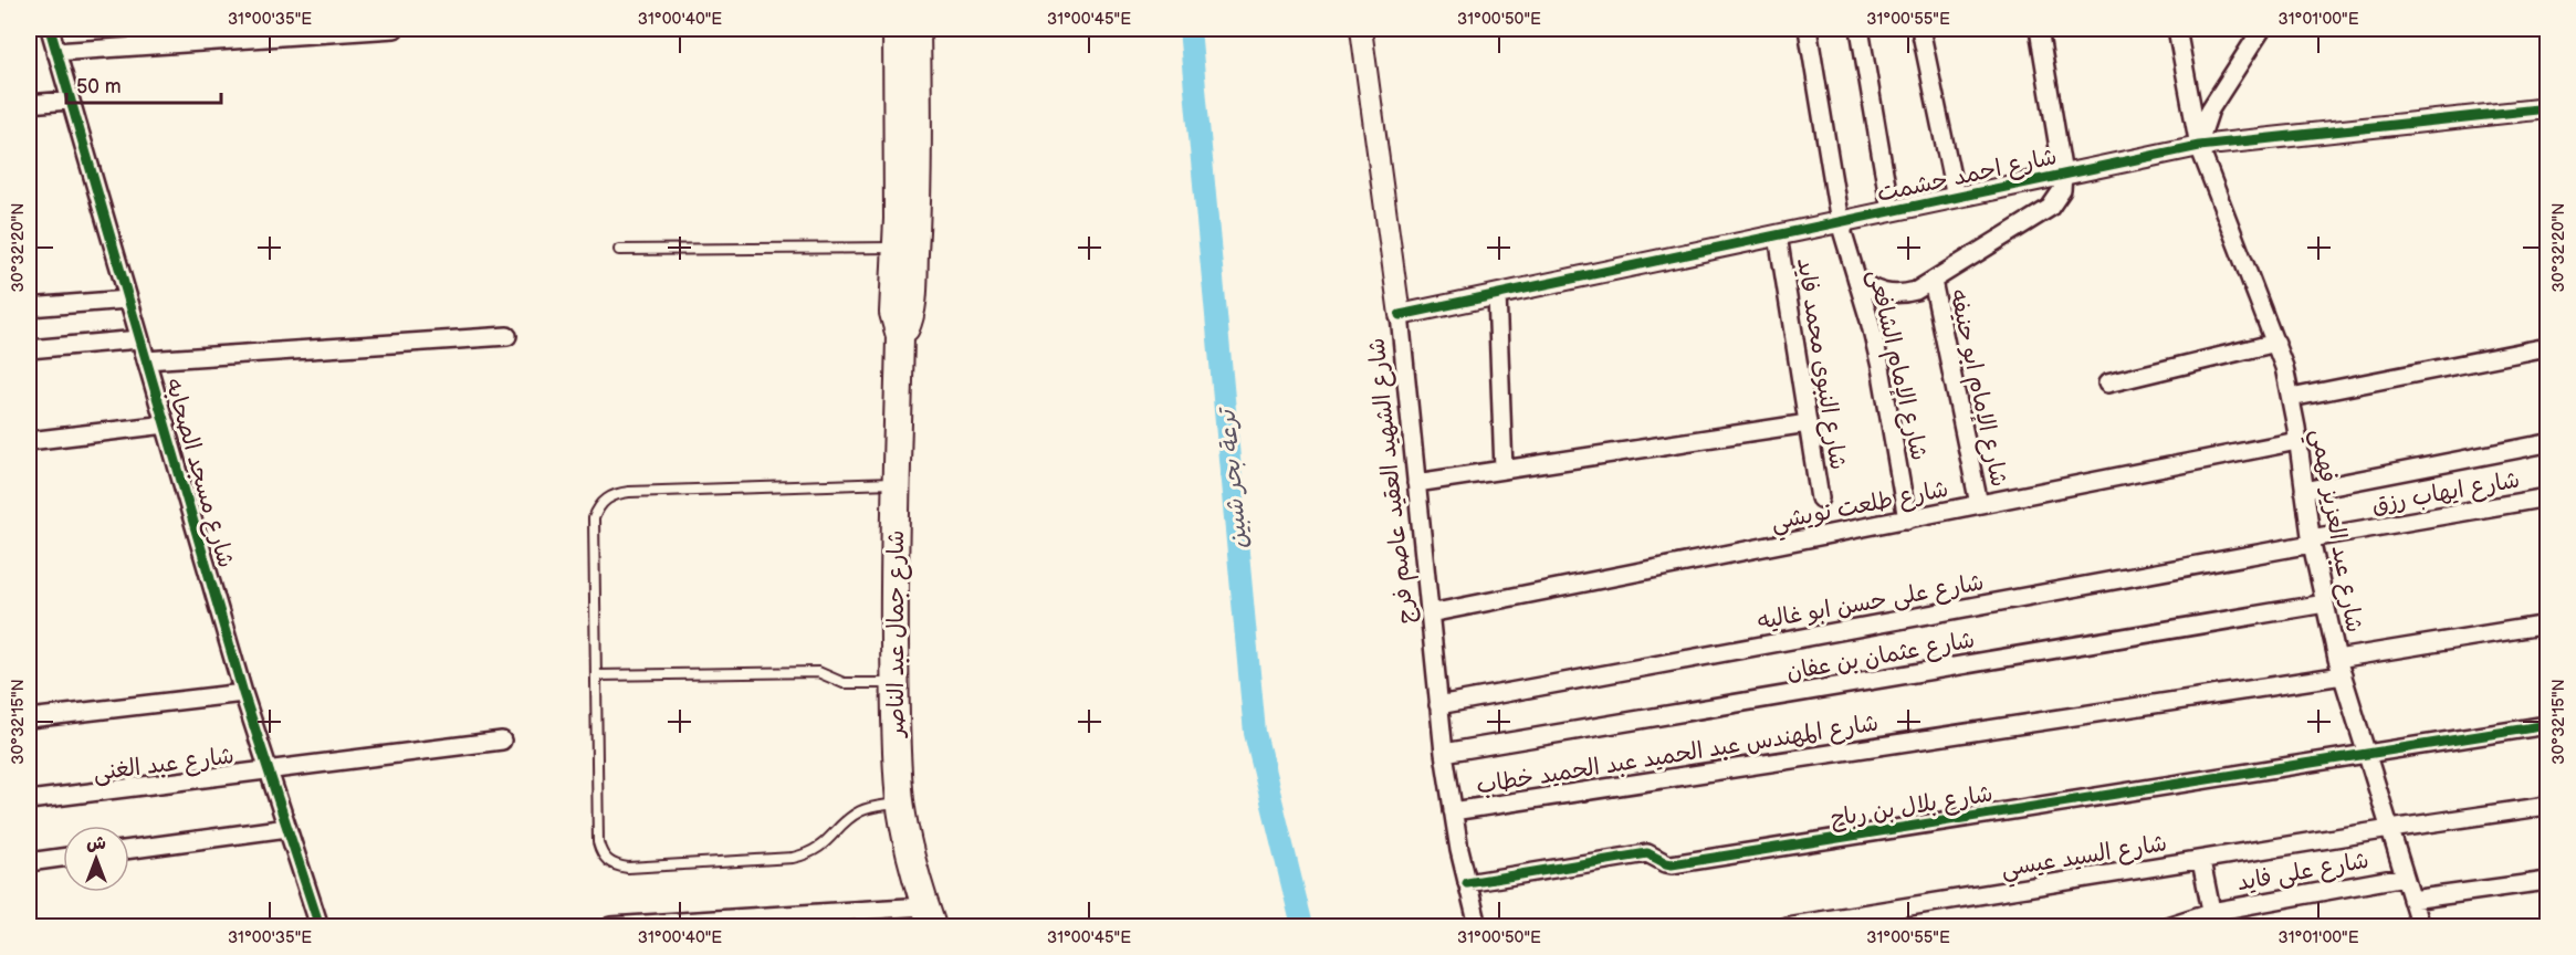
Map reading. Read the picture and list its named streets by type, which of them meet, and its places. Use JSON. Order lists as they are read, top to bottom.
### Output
{
  "streets": {
    "main road": ["شارع جمال عبد الناصر"],
    "street": [
      "شارع احمد حشمت",
      "شارع النبوى محمد فايد",
      "شارع الإمام الشافعى",
      "شارع الإمام ابو حنيفه",
      "شارع مسجد الصحابه",
      "شارع الشهيد العقيد عاصم فرج",
      "شارع ايهاب رزق",
      "شارع طلعت نويشي",
      "شارع عبد العزيز فهمي",
      "شارع على حسن ابو غاليه",
      "شارع عثمان بن عفان",
      "شارع المهندس عبد الحميد عبد الحميد خطاب",
      "شارع عبد الغنى",
      "شارع بلال بن رباح",
      "شارع السيد عيسي",
      "شارع على فايد"
    ]
  },
  "crossings": [
    ["شارع احمد حشمت", "شارع النبوى محمد فايد"],
    ["شارع احمد حشمت", "شارع الإمام الشافعى"],
    ["شارع احمد حشمت", "شارع الشهيد العقيد عاصم فرج"],
    ["شارع احمد حشمت", "شارع عبد العزيز فهمي"],
    ["شارع الإمام الشافعى", "شارع طلعت نويشي"],
    ["شارع الإمام ابو حنيفه", "شارع طلعت نويشي"],
    ["شارع مسجد الصحابه", "شارع عبد الغنى"],
    ["شارع الشهيد العقيد عاصم فرج", "شارع طلعت نويشي"],
    ["شارع الشهيد العقيد عاصم فرج", "شارع على حسن ابو غاليه"],
    ["شارع الشهيد العقيد عاصم فرج", "شارع عثمان بن عفان"],
    ["شارع الشهيد العقيد عاصم فرج", "شارع المهندس عبد الحميد عبد الحميد خطاب"],
    ["شارع الشهيد العقيد عاصم فرج", "شارع بلال بن رباح"],
    ["شارع ايهاب رزق", "شارع عبد العزيز فهمي"],
    ["شارع ايهاب رزق", "شارع على حسن ابو غاليه"],
    ["شارع طلعت نويشي", "شارع عبد العزيز فهمي"],
    ["شارع عبد العزيز فهمي", "شارع على حسن ابو غاليه"],
    ["شارع عبد العزيز فهمي", "شارع عثمان بن عفان"],
    ["شارع عبد العزيز فهمي", "شارع المهندس عبد الحميد عبد الحميد خطاب"],
    ["شارع عبد العزيز فهمي", "شارع بلال بن رباح"],
    ["شارع عبد العزيز فهمي", "شارع السيد عيسي"],
    ["شارع عبد العزيز فهمي", "شارع على فايد"]
  ],
  "water": ["ترعة بحر شبين"],
  "scale_bar": "50 m",
  "north": "top",
  "coordinates": [
    "31°00'35\"E",
    "31°00'40\"E",
    "31°00'45\"E",
    "31°00'50\"E",
    "31°00'55\"E",
    "31°01'00\"E",
    "30°32'20\"N",
    "30°32'15\"N"
  ]
}
